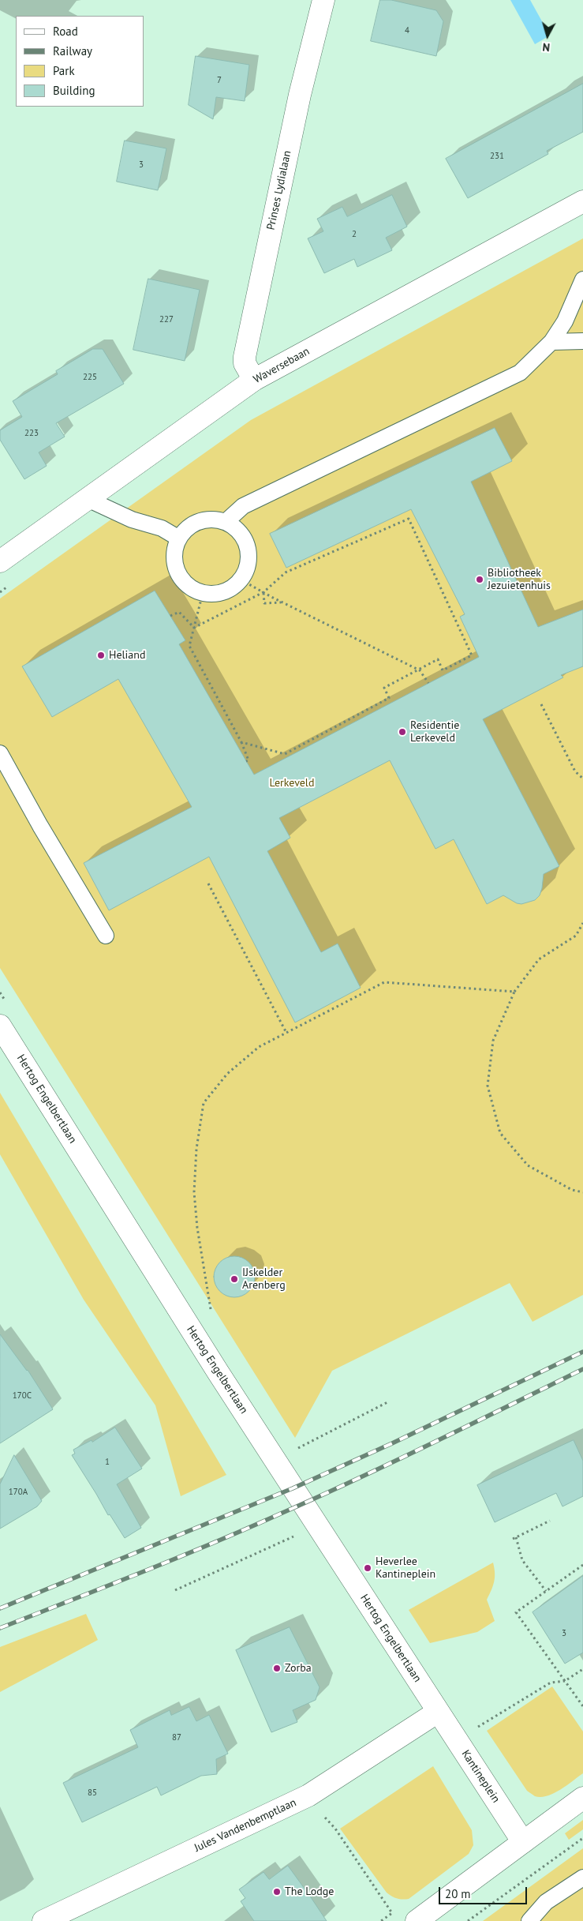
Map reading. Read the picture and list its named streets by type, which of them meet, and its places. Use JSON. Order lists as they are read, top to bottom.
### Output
{
  "streets": {
    "street": [
      "Prinses Lydialaan",
      "Waversebaan",
      "Hertog Engelbertlaan",
      "Kantineplein",
      "Jules Vandenbemptlaan"
    ]
  },
  "crossings": [
    ["Prinses Lydialaan", "Waversebaan"],
    ["Hertog Engelbertlaan", "Kantineplein"],
    ["Hertog Engelbertlaan", "Jules Vandenbemptlaan"],
    ["Kantineplein", "Jules Vandenbemptlaan"]
  ],
  "parks": ["Lerkeveld"],
  "places": [
    "Bibliotheek Jezuietenhuis",
    "Heliand",
    "Residentie Lerkeveld",
    "IJskelder Arenberg",
    "Heverlee Kantineplein",
    "Zorba",
    "The Lodge"
  ],
  "house_numbers": [
    "4",
    "7",
    "231",
    "3",
    "2",
    "227",
    "225",
    "223",
    "170C",
    "1",
    "170A",
    "3",
    "87",
    "85"
  ],
  "legend": [
    "Road",
    "Railway",
    "Park",
    "Building"
  ],
  "scale_bar": "20 m",
  "north": "bottom"
}
